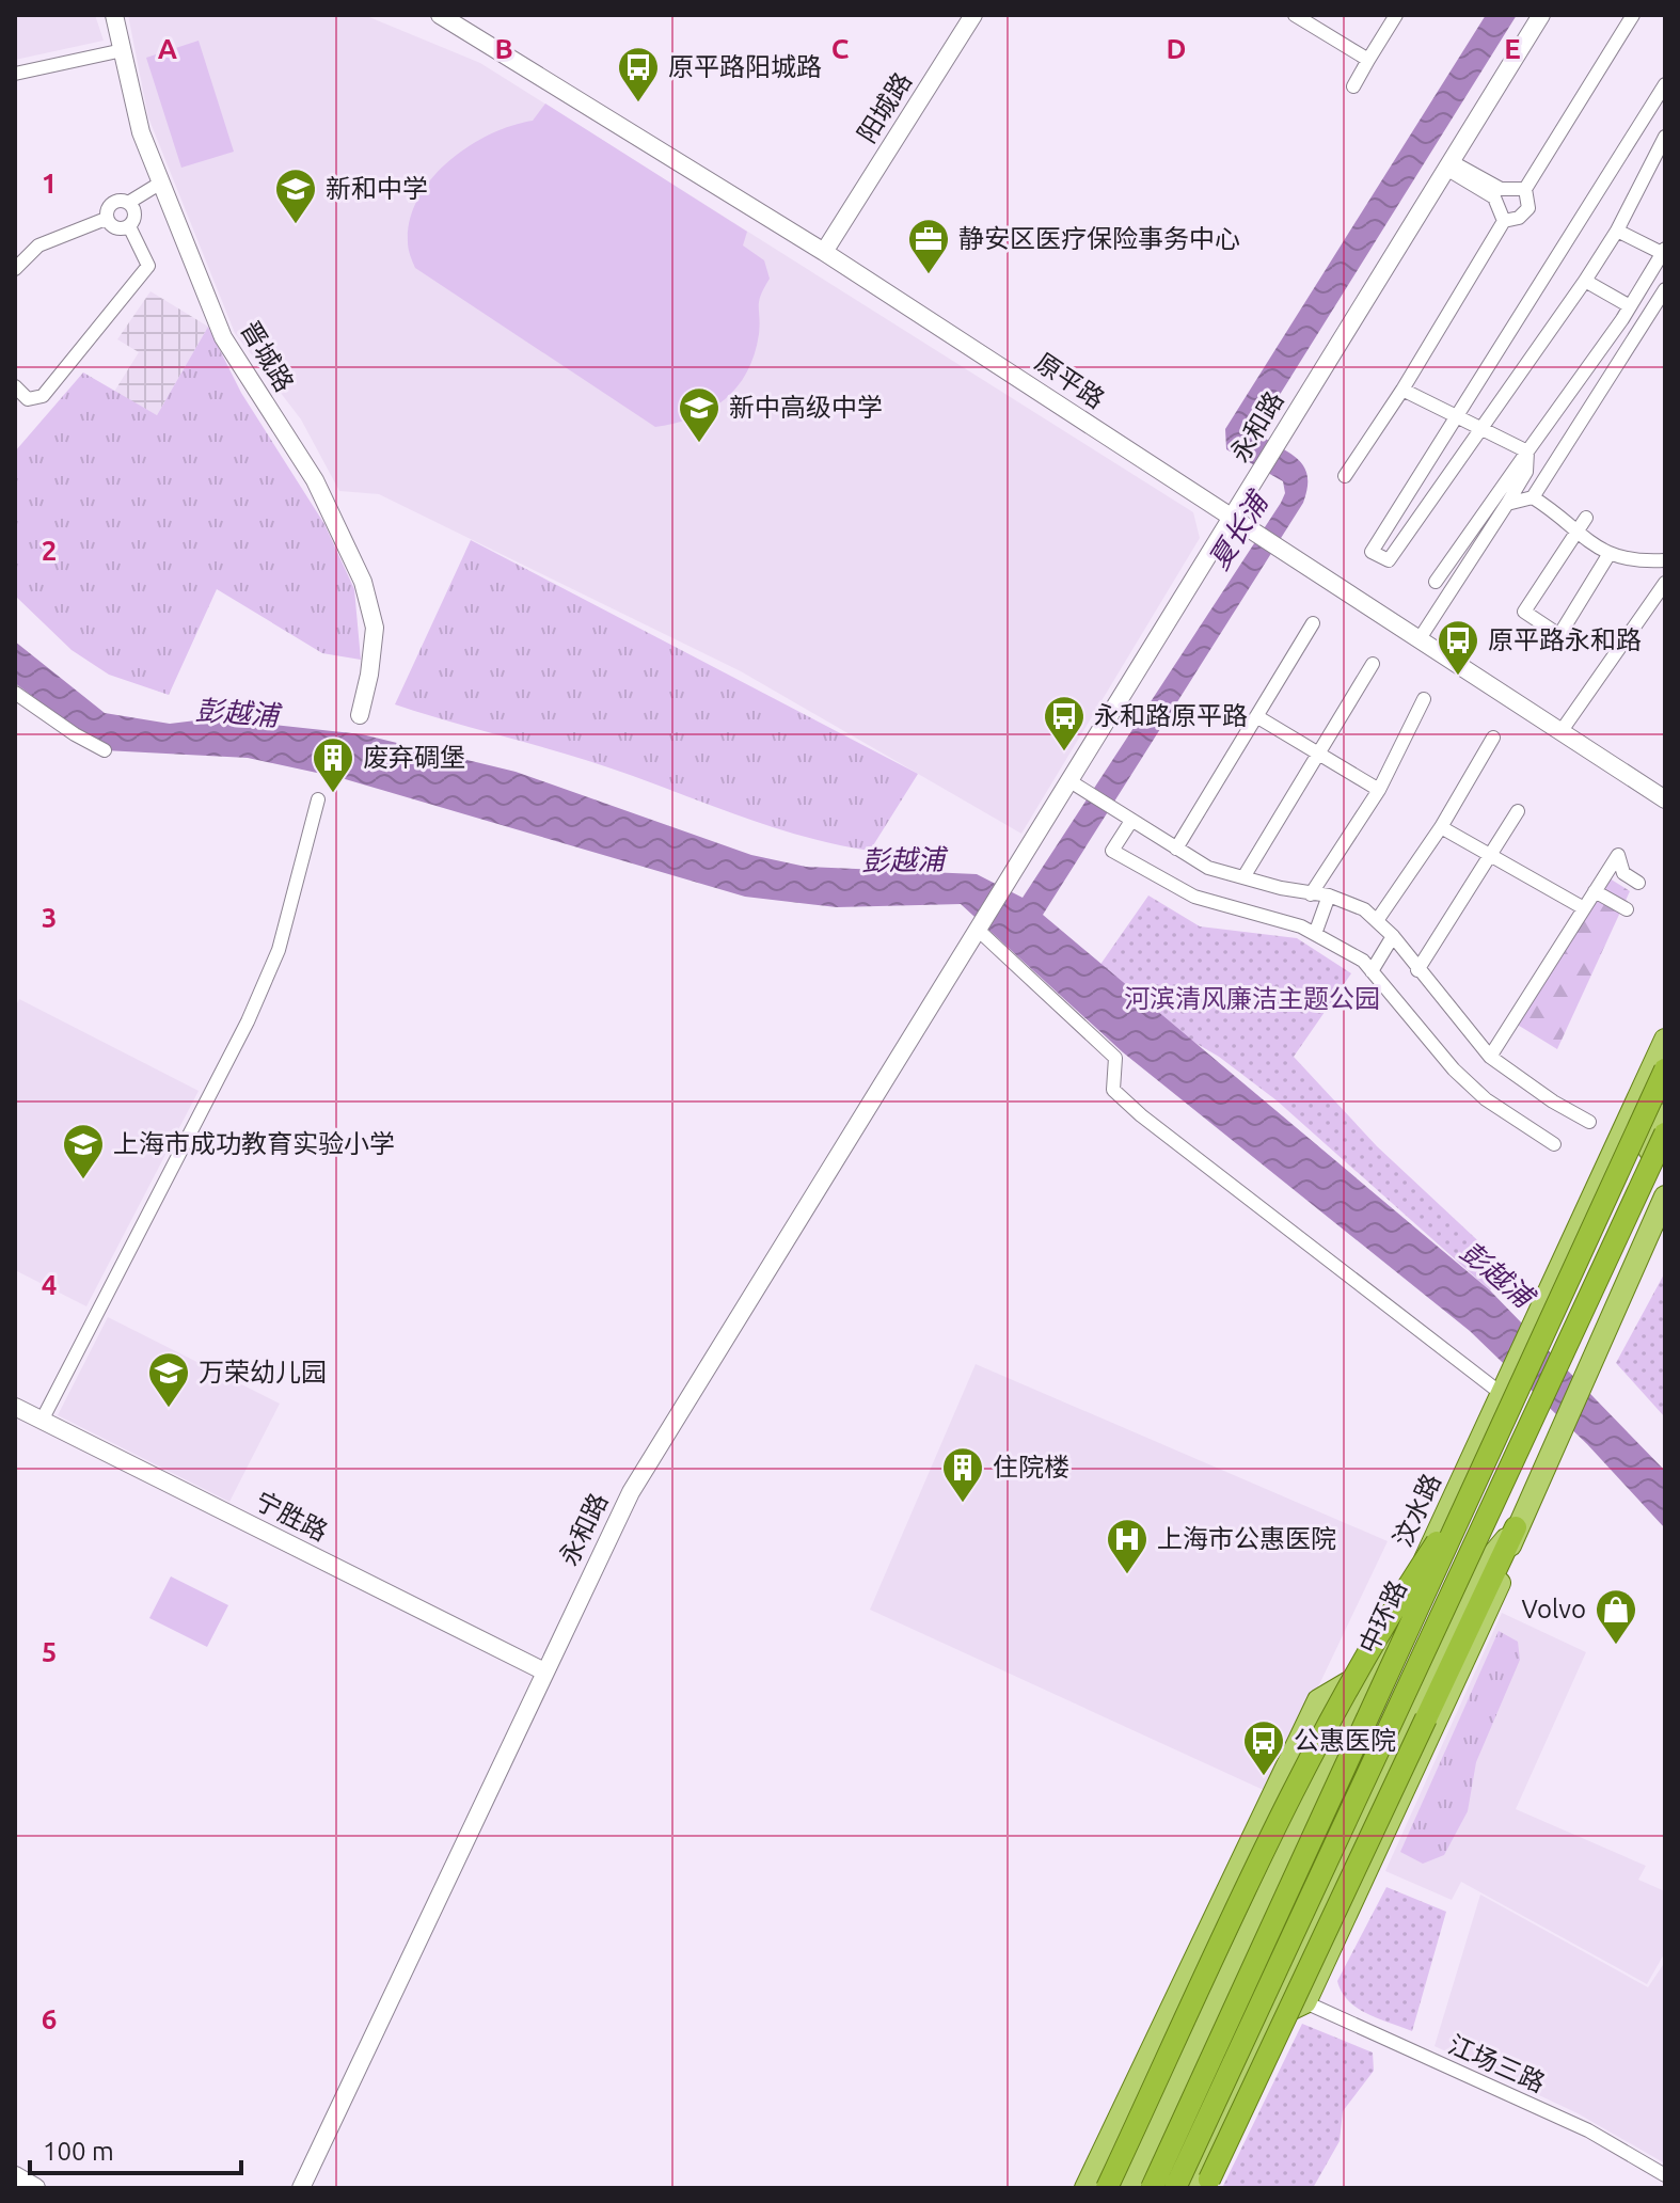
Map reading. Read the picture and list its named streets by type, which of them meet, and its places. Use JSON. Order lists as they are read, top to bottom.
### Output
{
  "streets": {
    "highway": ["中环路"],
    "main road": ["汶水路"],
    "street": [
      "阳城路",
      "晋城路",
      "原平路",
      "永和路",
      "宁胜路",
      "江场三路"
    ]
  },
  "crossings": [
    ["阳城路", "原平路"],
    ["原平路", "永和路"],
    ["永和路", "宁胜路"]
  ],
  "water": ["夏长浦", "彭越浦"],
  "parks": ["河滨清风廉洁主题公园"],
  "places": {
    "bus stop": [
      "原平路阳城路",
      "原平路永和路",
      "永和路原平路",
      "公惠医院"
    ],
    "school or university": [
      "新和中学",
      "新中高级中学",
      "上海市成功教育实验小学",
      "万荣幼儿园"
    ],
    "office": ["静安区医疗保险事务中心"],
    "building": ["废弃碉堡", "住院楼"],
    "hospital": ["上海市公惠医院"],
    "shop": ["Volvo"]
  },
  "scale_bar": "100 m",
  "grid": {
    "columns": [
      "A",
      "B",
      "C",
      "D",
      "E"
    ],
    "rows": [
      "1",
      "2",
      "3",
      "4",
      "5",
      "6"
    ]
  }
}
